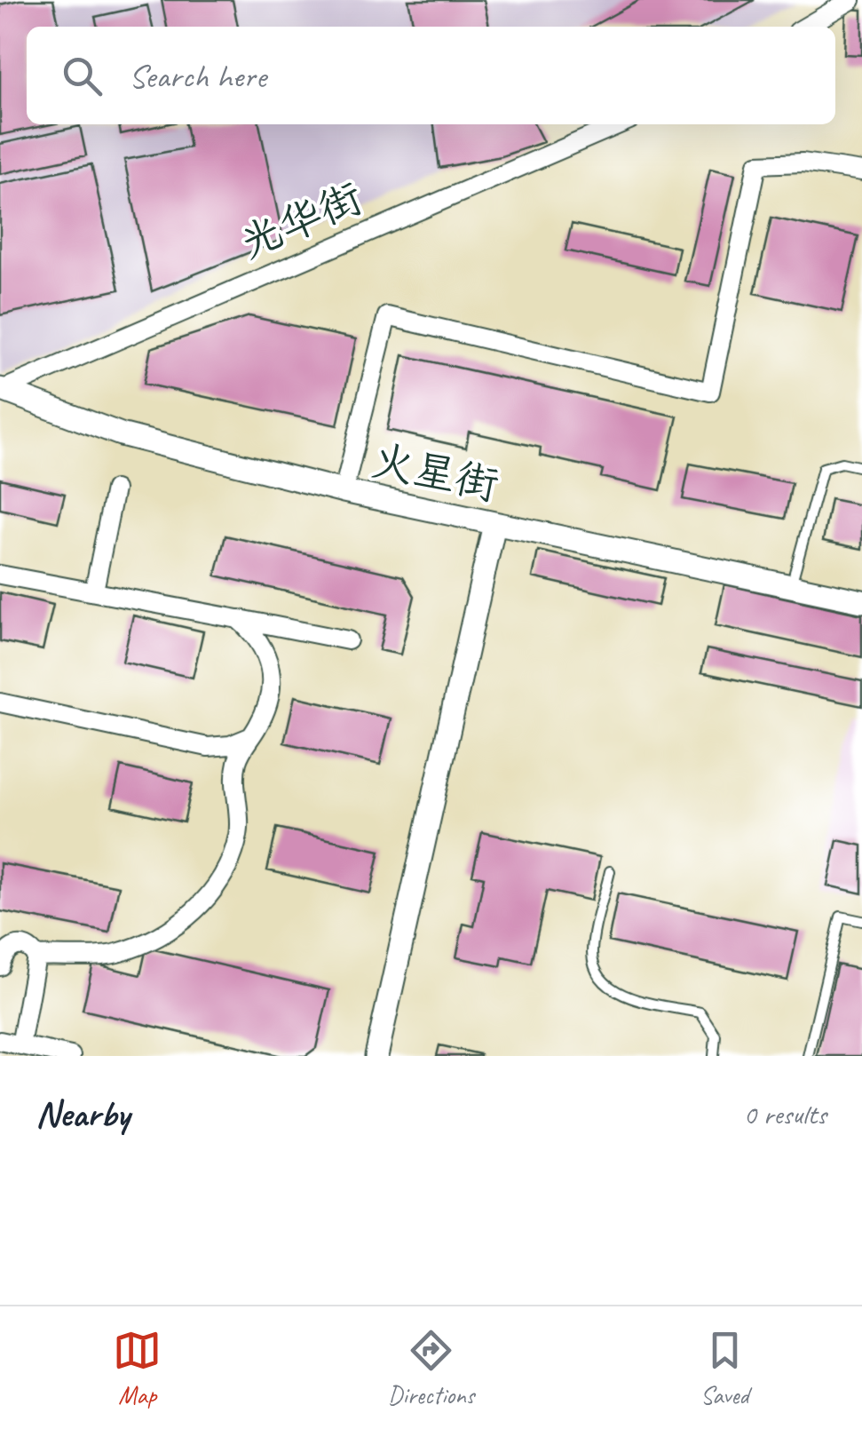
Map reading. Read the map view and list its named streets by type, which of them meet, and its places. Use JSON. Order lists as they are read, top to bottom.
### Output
{
  "streets": {
    "street": ["光华街", "火星街"]
  },
  "crossings": [
    ["光华街", "火星街"]
  ],
  "page": {
    "search": "Search here",
    "heading": ["Nearby", "0 results"],
    "nav": ["Map", "Directions", "Saved"]
  }
}
